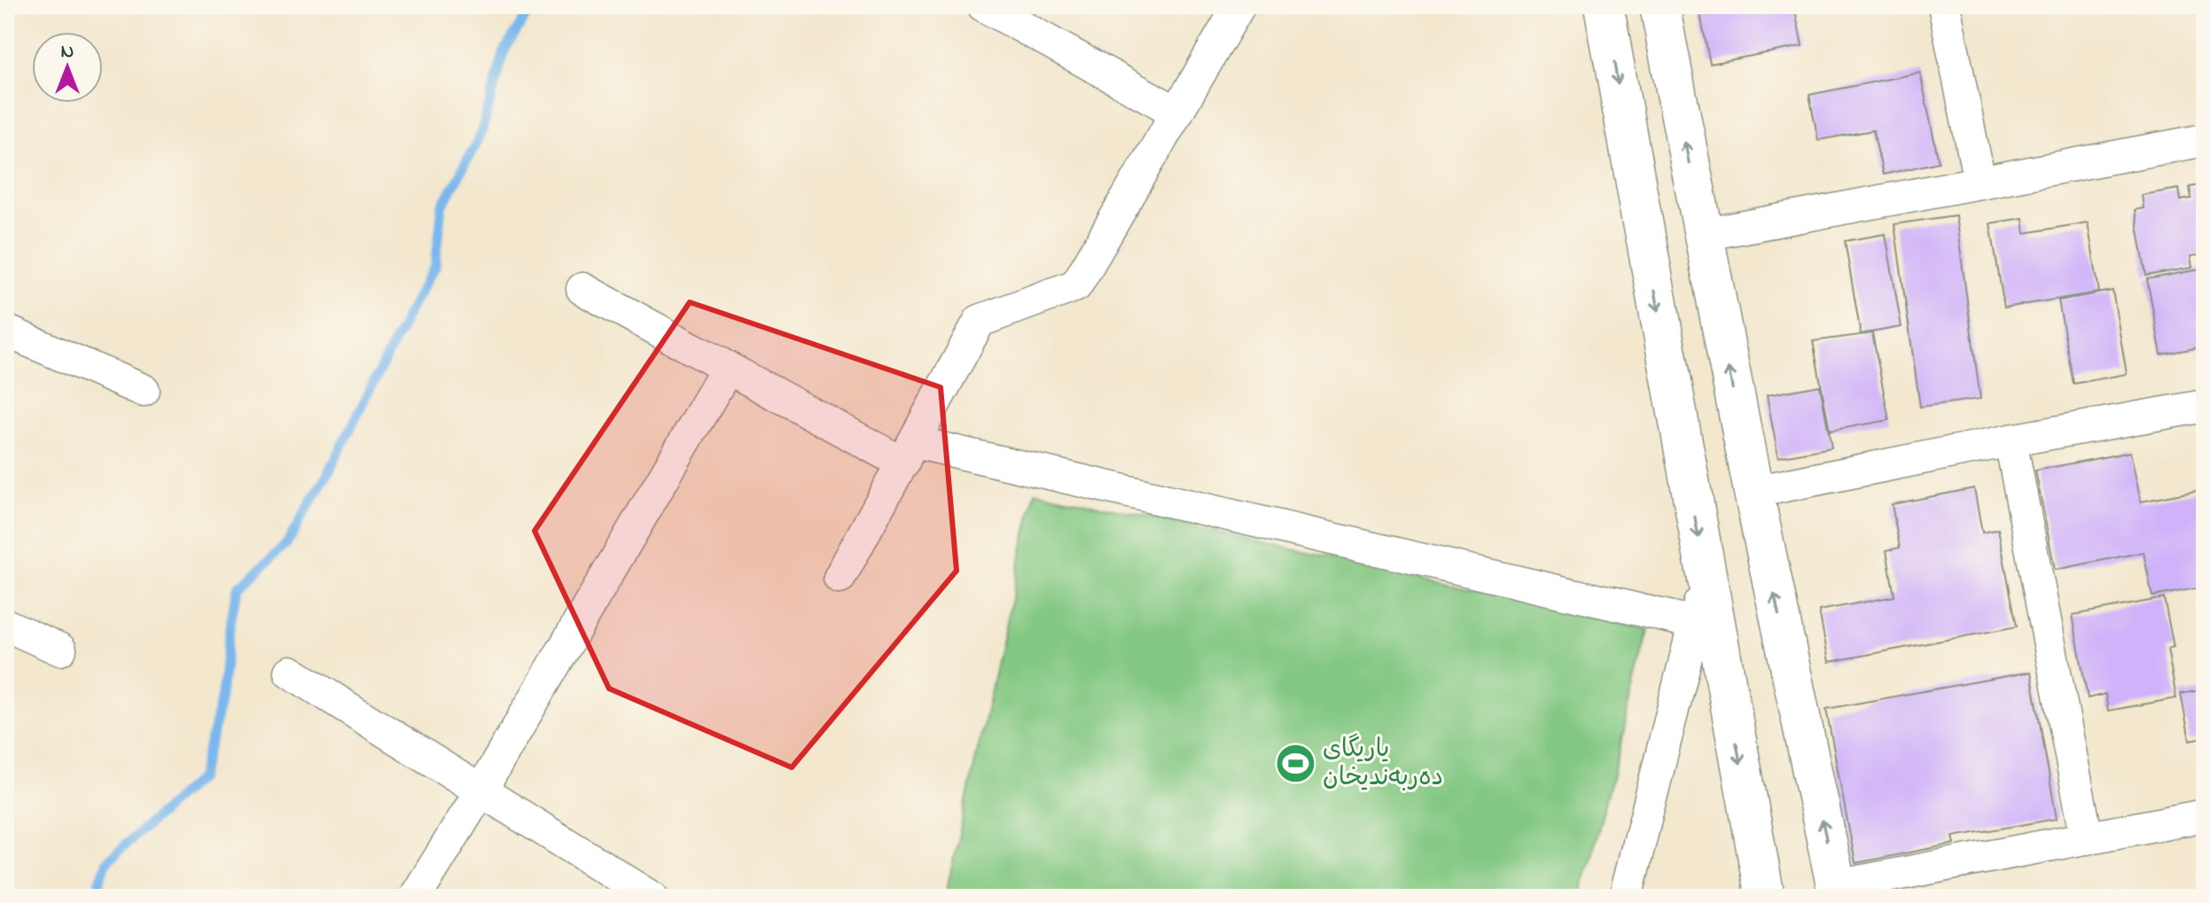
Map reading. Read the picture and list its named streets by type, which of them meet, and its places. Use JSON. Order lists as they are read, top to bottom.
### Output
{
  "places": {
    "sports": ["یاریگاى ده‌ربه‌ندیخان"]
  },
  "north": "top"
}
